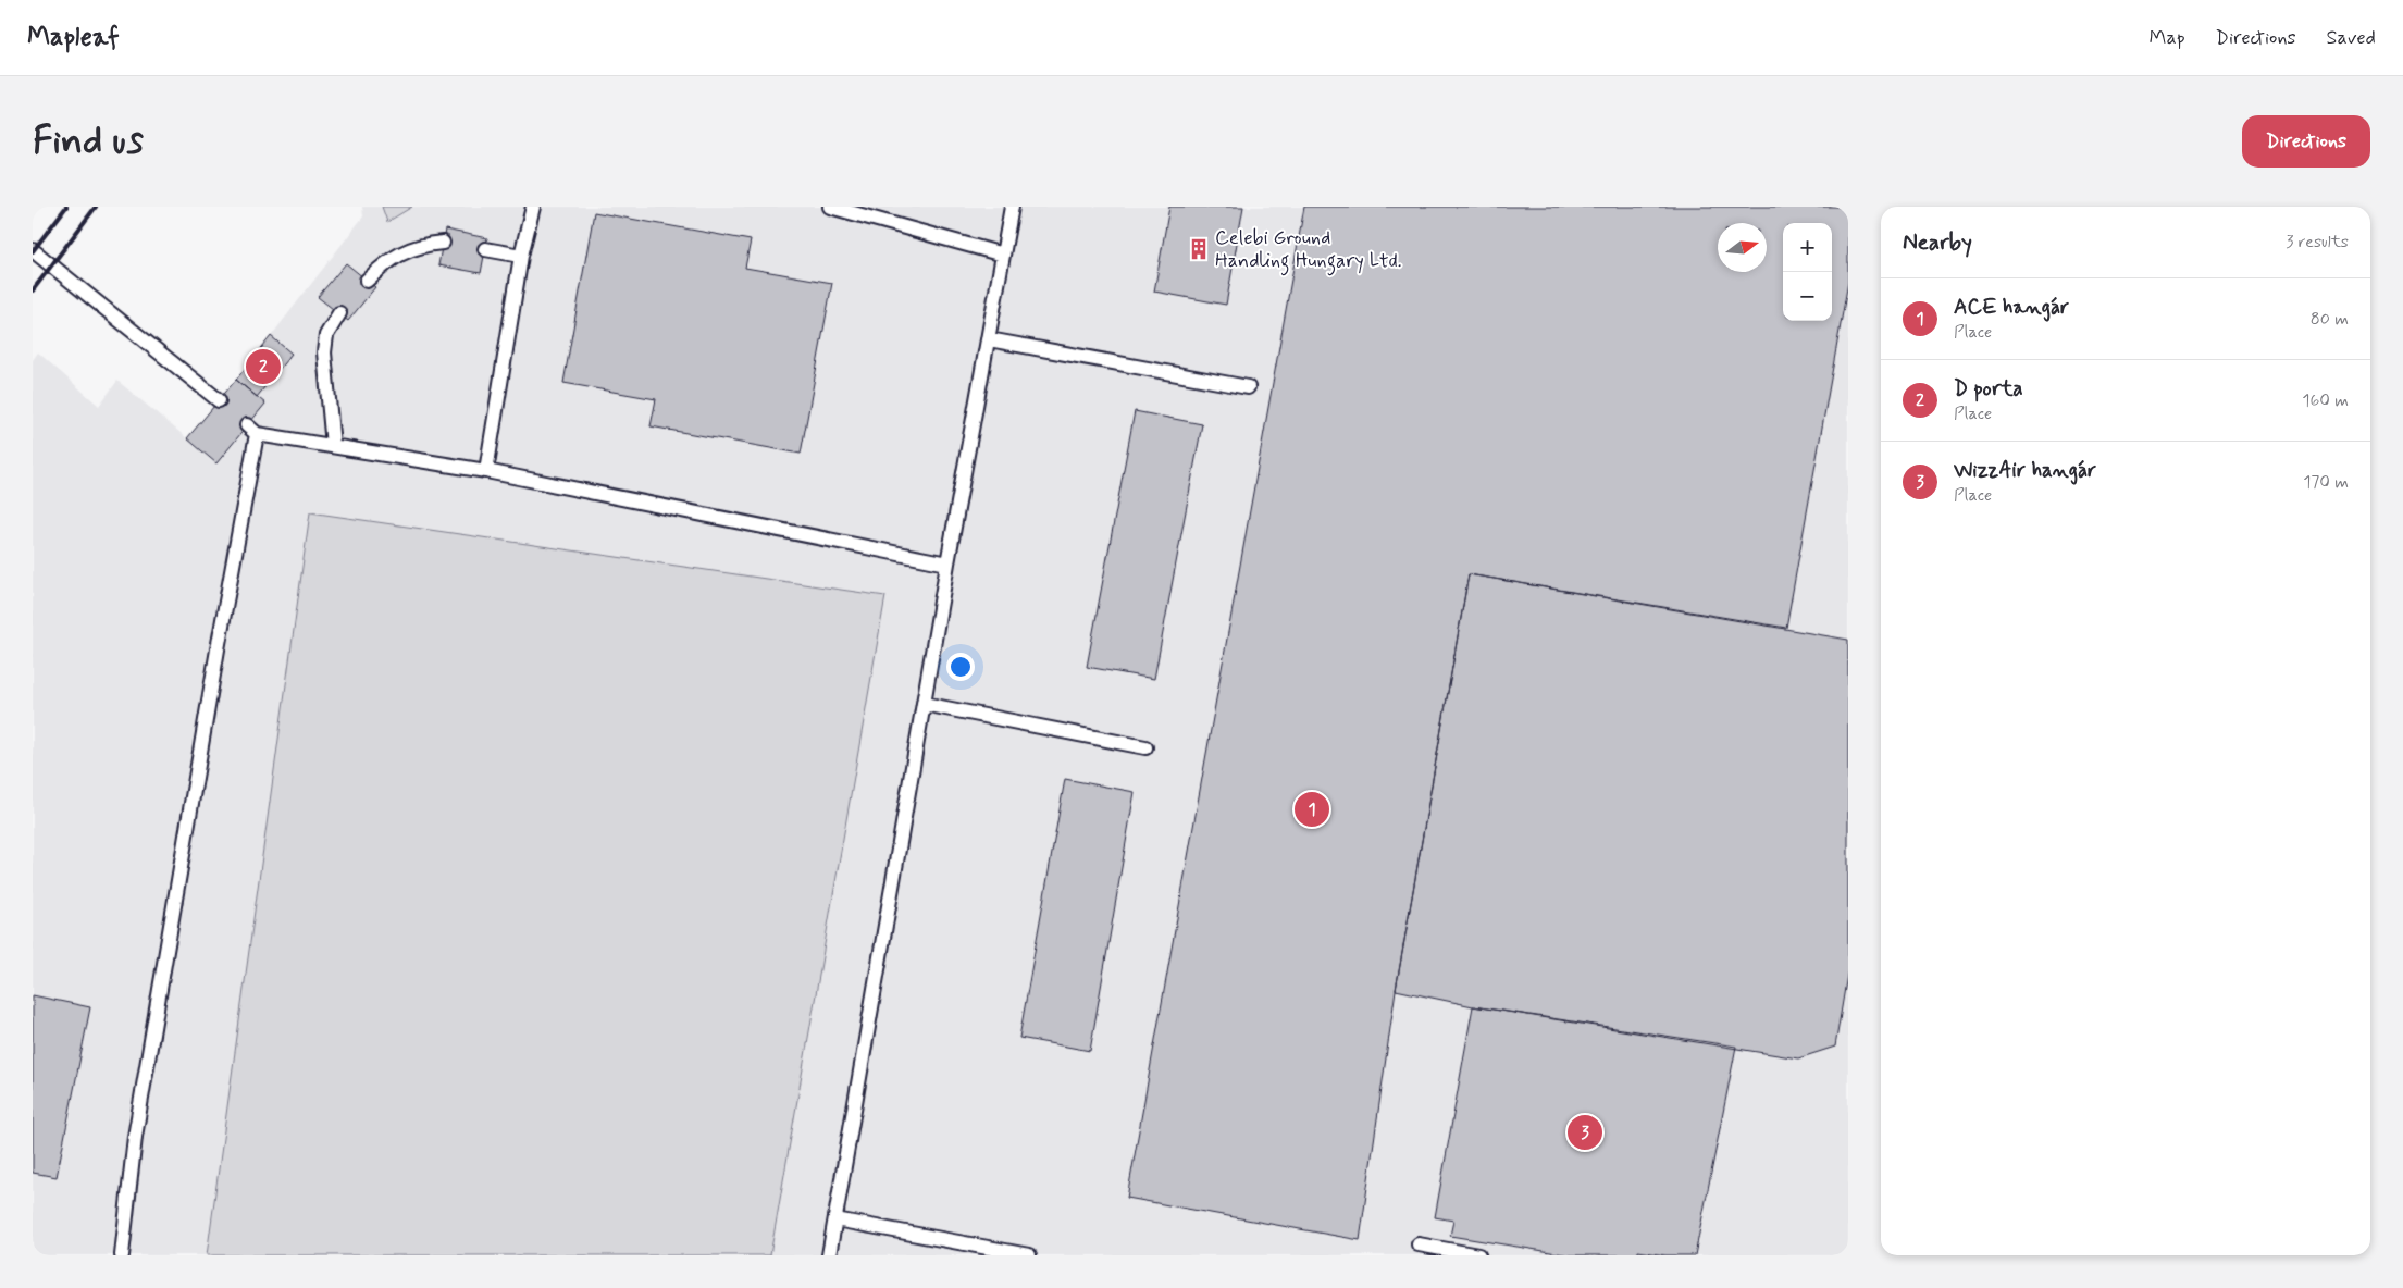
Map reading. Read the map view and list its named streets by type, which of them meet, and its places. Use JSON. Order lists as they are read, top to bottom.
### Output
{
  "places": {
    "building": ["Celebi Ground Handling Hungary Ltd."]
  },
  "north": "right",
  "page": {
    "header": "Mapleaf",
    "nav": ["Map", "Directions", "Saved"],
    "buttons": "Directions",
    "title": "Find us",
    "heading": ["Nearby", "3 results"],
    "map_buttons": ["+", "−"],
    "list": [
      {
        "mark": "1",
        "name": "ACE hangár",
        "note": "Place",
        "value": "80 m"
      },
      {
        "mark": "2",
        "name": "D porta",
        "note": "Place",
        "value": "160 m"
      },
      {
        "mark": "3",
        "name": "WizzAir hangár",
        "note": "Place",
        "value": "170 m"
      }
    ],
    "pins": ["2", "1", "3"]
  }
}
